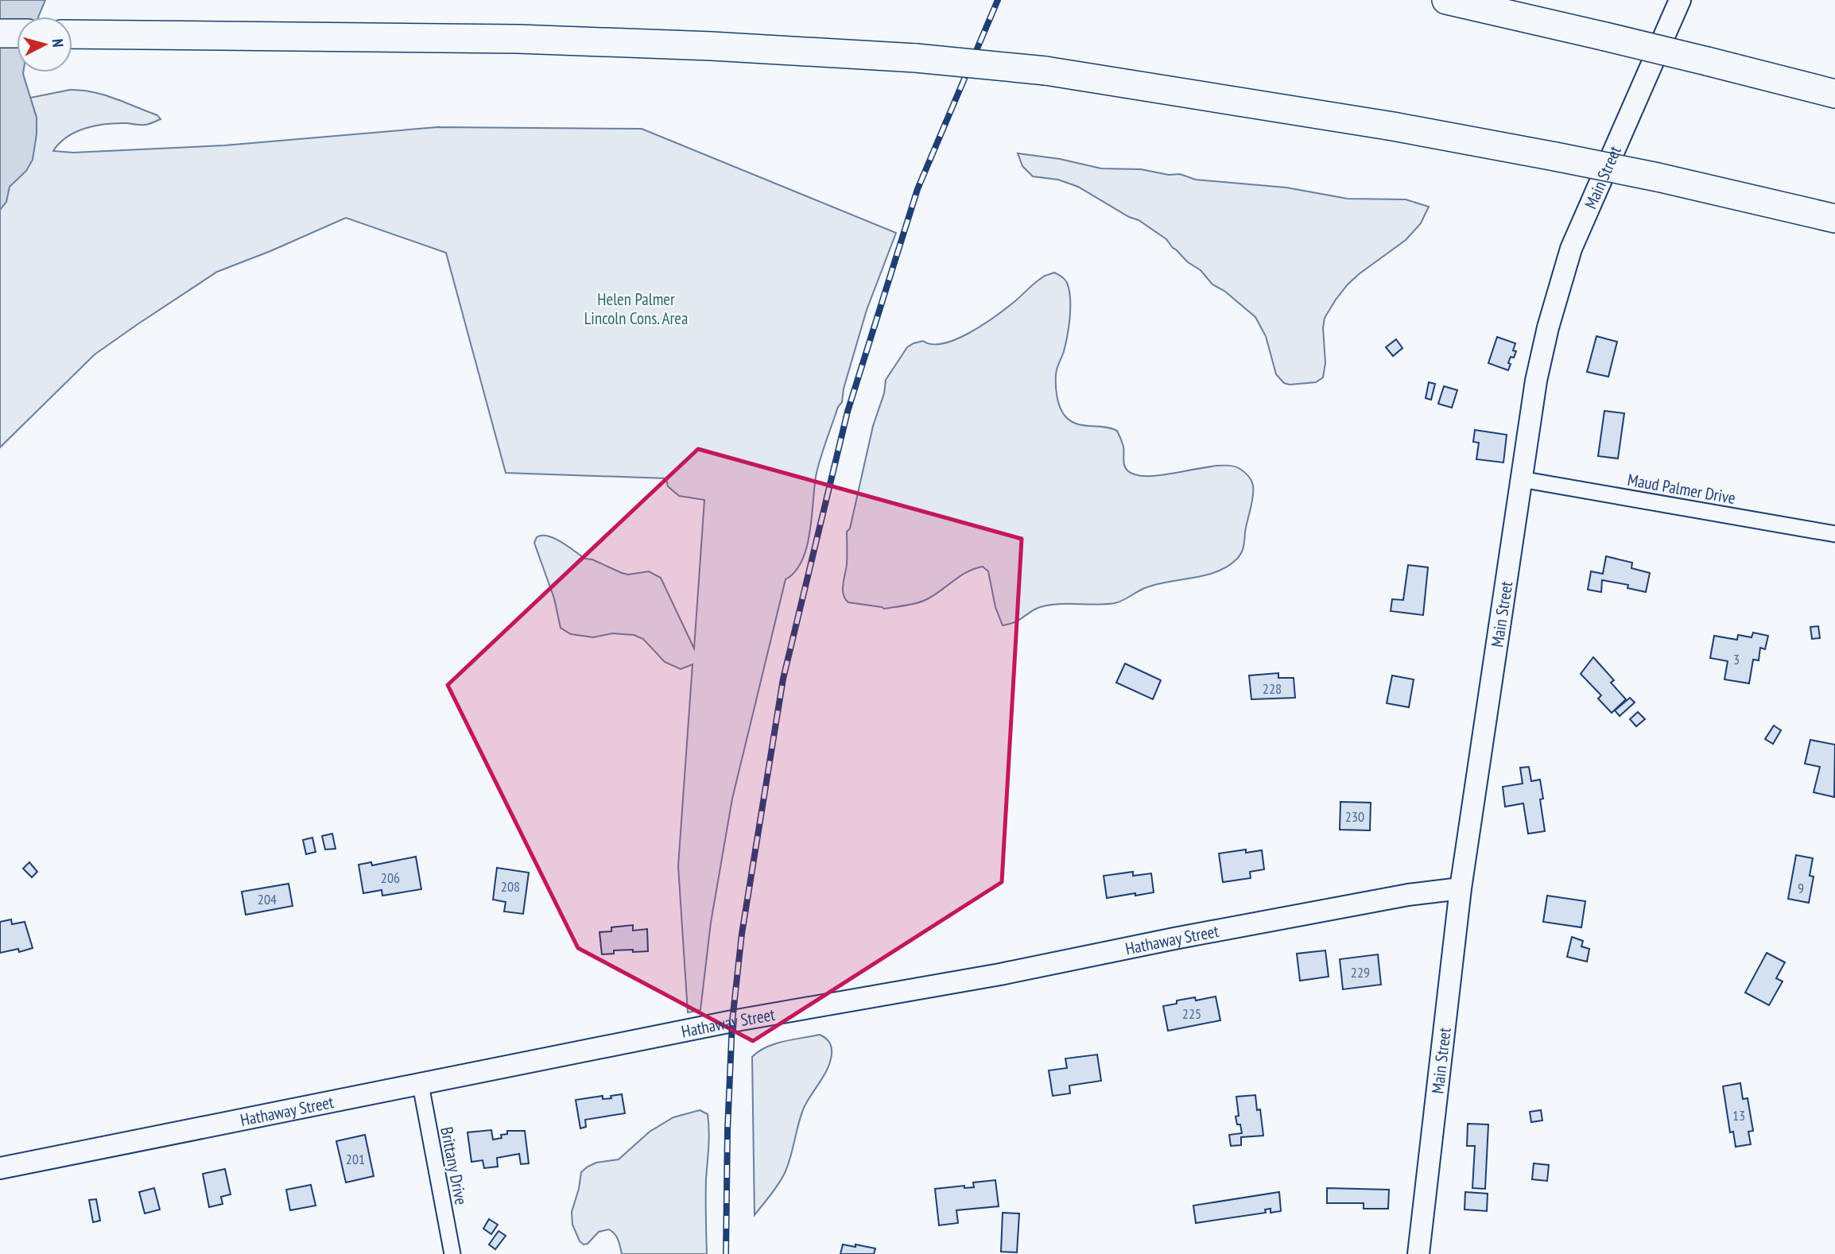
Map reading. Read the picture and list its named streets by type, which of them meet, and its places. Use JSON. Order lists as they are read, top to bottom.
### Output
{
  "streets": {
    "street": [
      "Main Street",
      "Maud Palmer Drive",
      "Hathaway Street",
      "Brittany Drive"
    ]
  },
  "crossings": [
    ["Main Street", "Maud Palmer Drive"],
    ["Main Street", "Hathaway Street"],
    ["Hathaway Street", "Brittany Drive"]
  ],
  "parks": ["Helen Palmer Lincoln Cons. Area"],
  "house_numbers": [
    "3",
    "228",
    "230",
    "206",
    "208",
    "9",
    "204",
    "229",
    "225",
    "13",
    "201"
  ],
  "north": "right"
}
